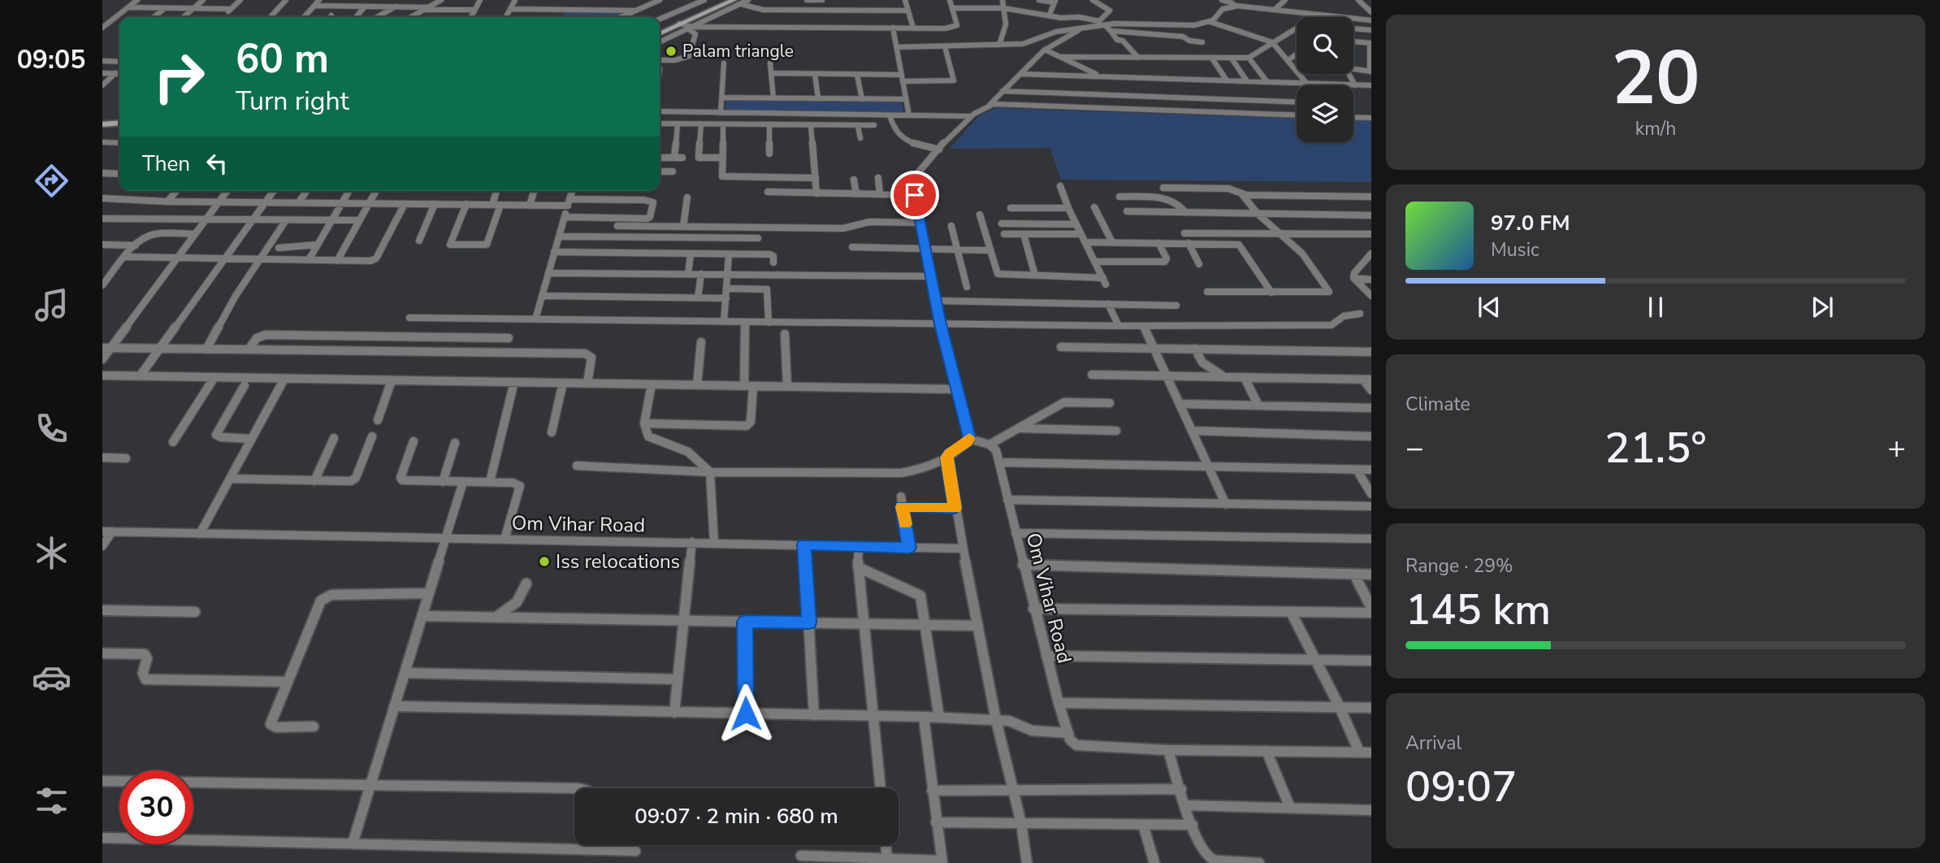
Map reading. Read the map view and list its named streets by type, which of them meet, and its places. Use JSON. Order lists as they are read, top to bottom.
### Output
{
  "streets": {
    "street": ["Om Vihar Road"]
  },
  "places": ["Palam triangle", "Iss relocations"],
  "page": {
    "tabs": "09:05",
    "tile": [
      ["20", "km/h"],
      "Climate",
      ["Range · 29%", "145 km"],
      ["Arrival", "09:07"]
    ],
    "turn": ["60 m", "Turn right"],
    "then": "Then",
    "song": ["97.0 FM", "Music"],
    "heat": ["−", "21.5°", "+"],
    "limit": "30",
    "trip": "09:07 · 2 min · 680 m"
  }
}
